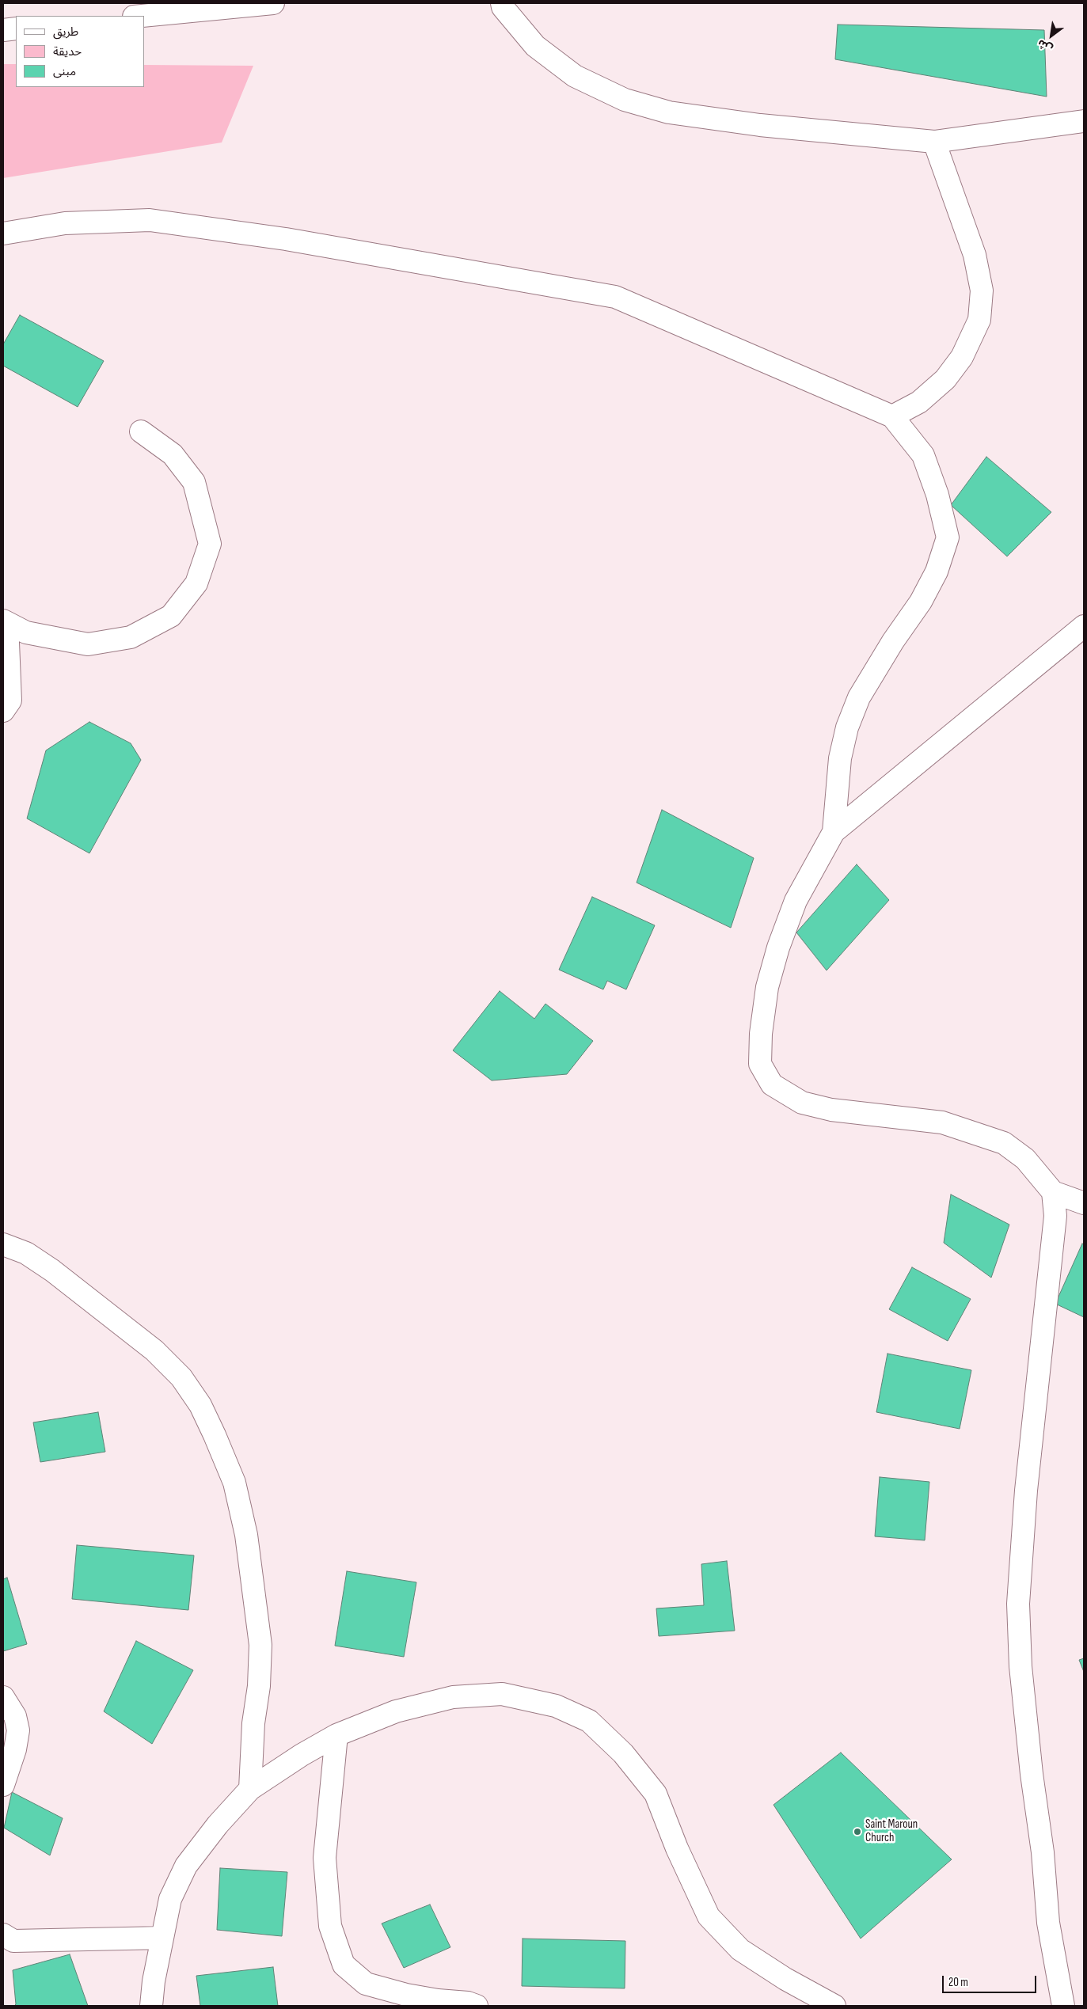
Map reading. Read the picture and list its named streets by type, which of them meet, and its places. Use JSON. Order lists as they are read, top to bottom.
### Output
{
  "places": ["Saint Maroun Church"],
  "legend": ["طريق", "حديقة", "مبنى"],
  "scale_bar": "20 m",
  "north": "bottom left"
}
